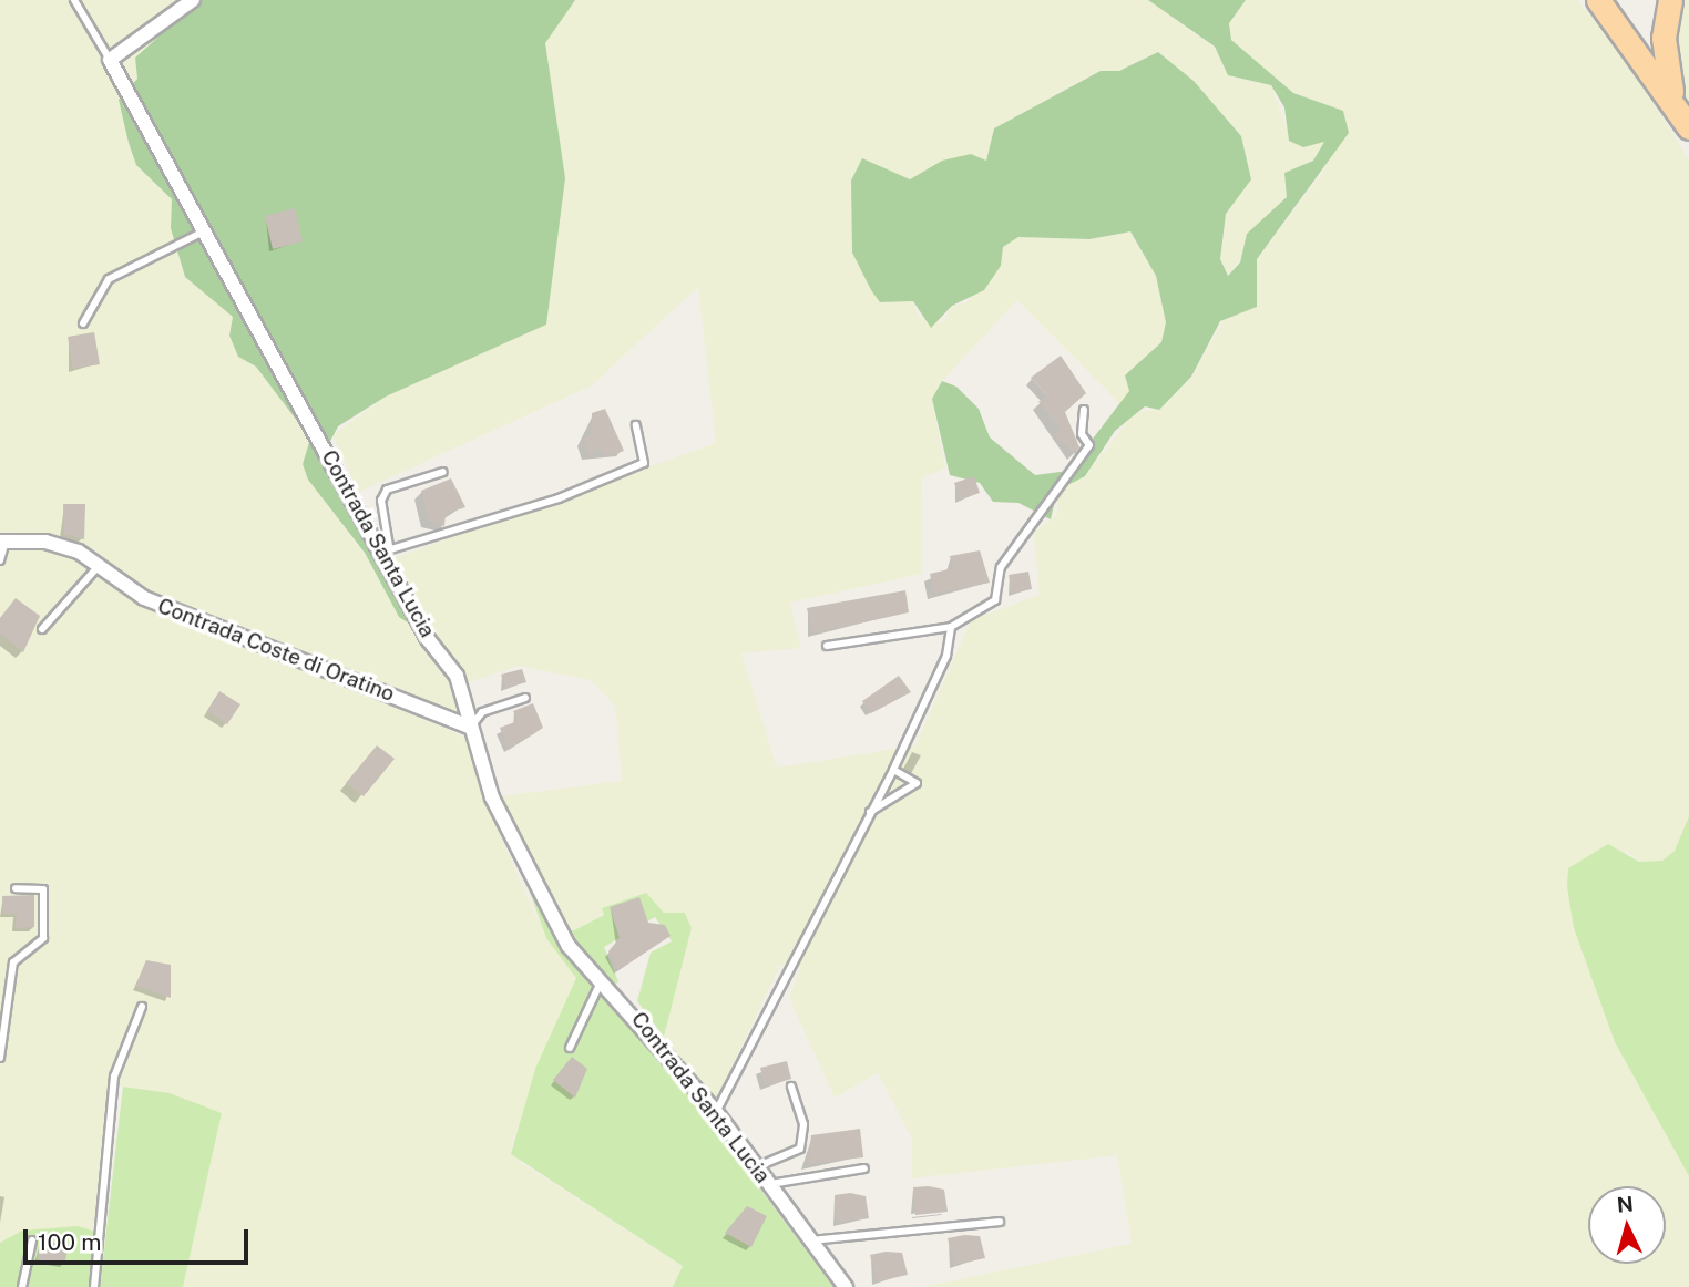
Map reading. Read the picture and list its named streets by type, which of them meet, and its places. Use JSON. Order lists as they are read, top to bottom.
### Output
{
  "streets": {
    "street": ["Contrada Santa Lucia", "Contrada Coste di Oratino"]
  },
  "crossings": [
    ["Contrada Santa Lucia", "Contrada Coste di Oratino"]
  ],
  "scale_bar": "100 m",
  "north": "top"
}
